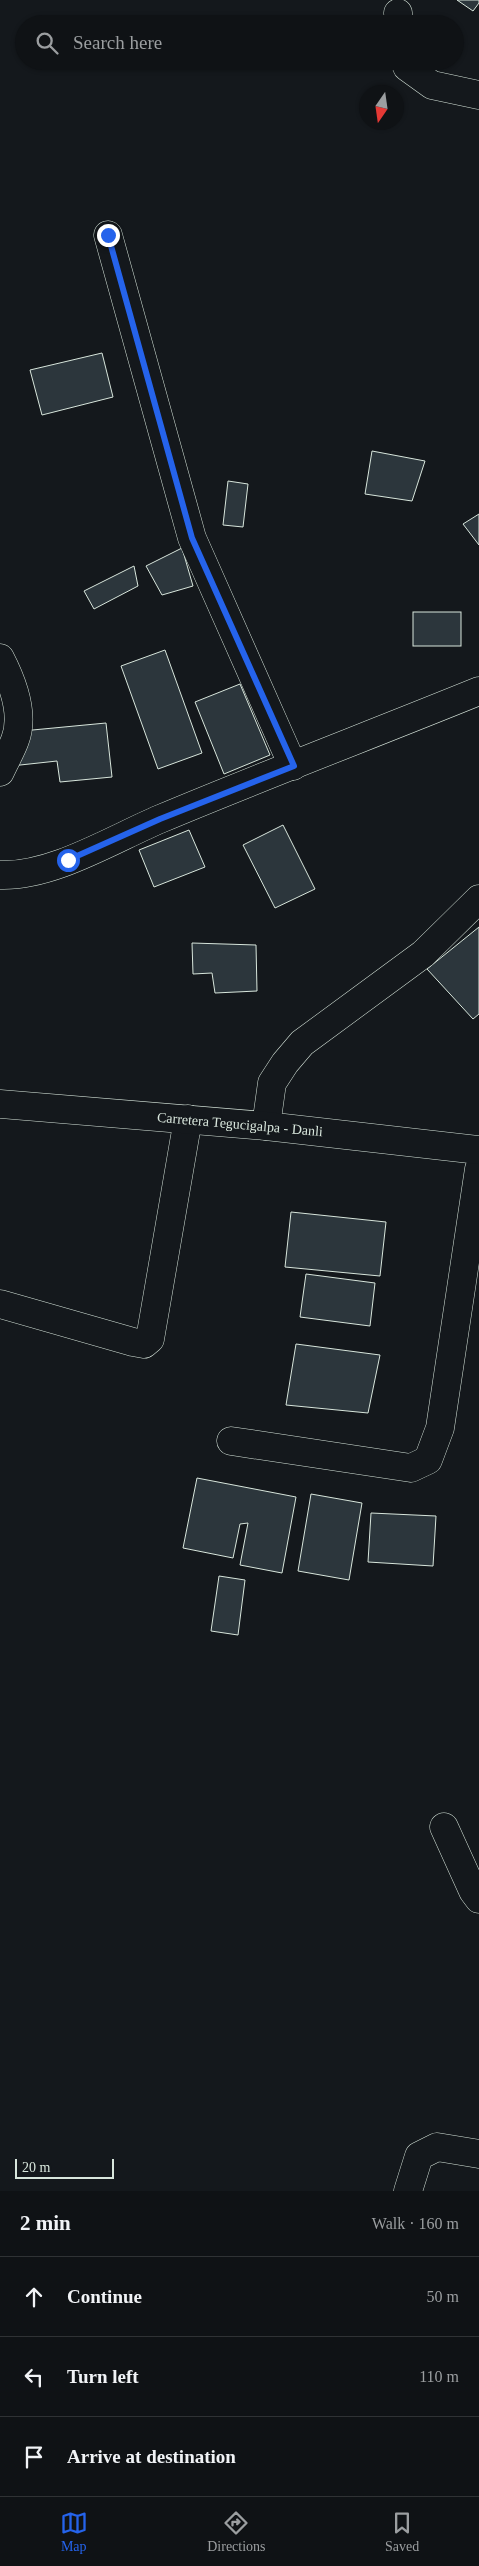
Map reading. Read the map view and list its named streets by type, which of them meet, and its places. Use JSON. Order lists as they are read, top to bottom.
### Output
{
  "streets": {
    "main road": ["Carretera Tegucigalpa - Danli"]
  },
  "scale_bar": "20 m",
  "north": "bottom",
  "page": {
    "search": "Search here",
    "scale": "20 m",
    "heading": ["2 min", "Walk · 160 m"],
    "list": [
      ["Continue", "50 m"],
      ["Turn left", "110 m"],
      "Arrive at destination"
    ],
    "nav": ["Map", "Directions", "Saved"]
  }
}
